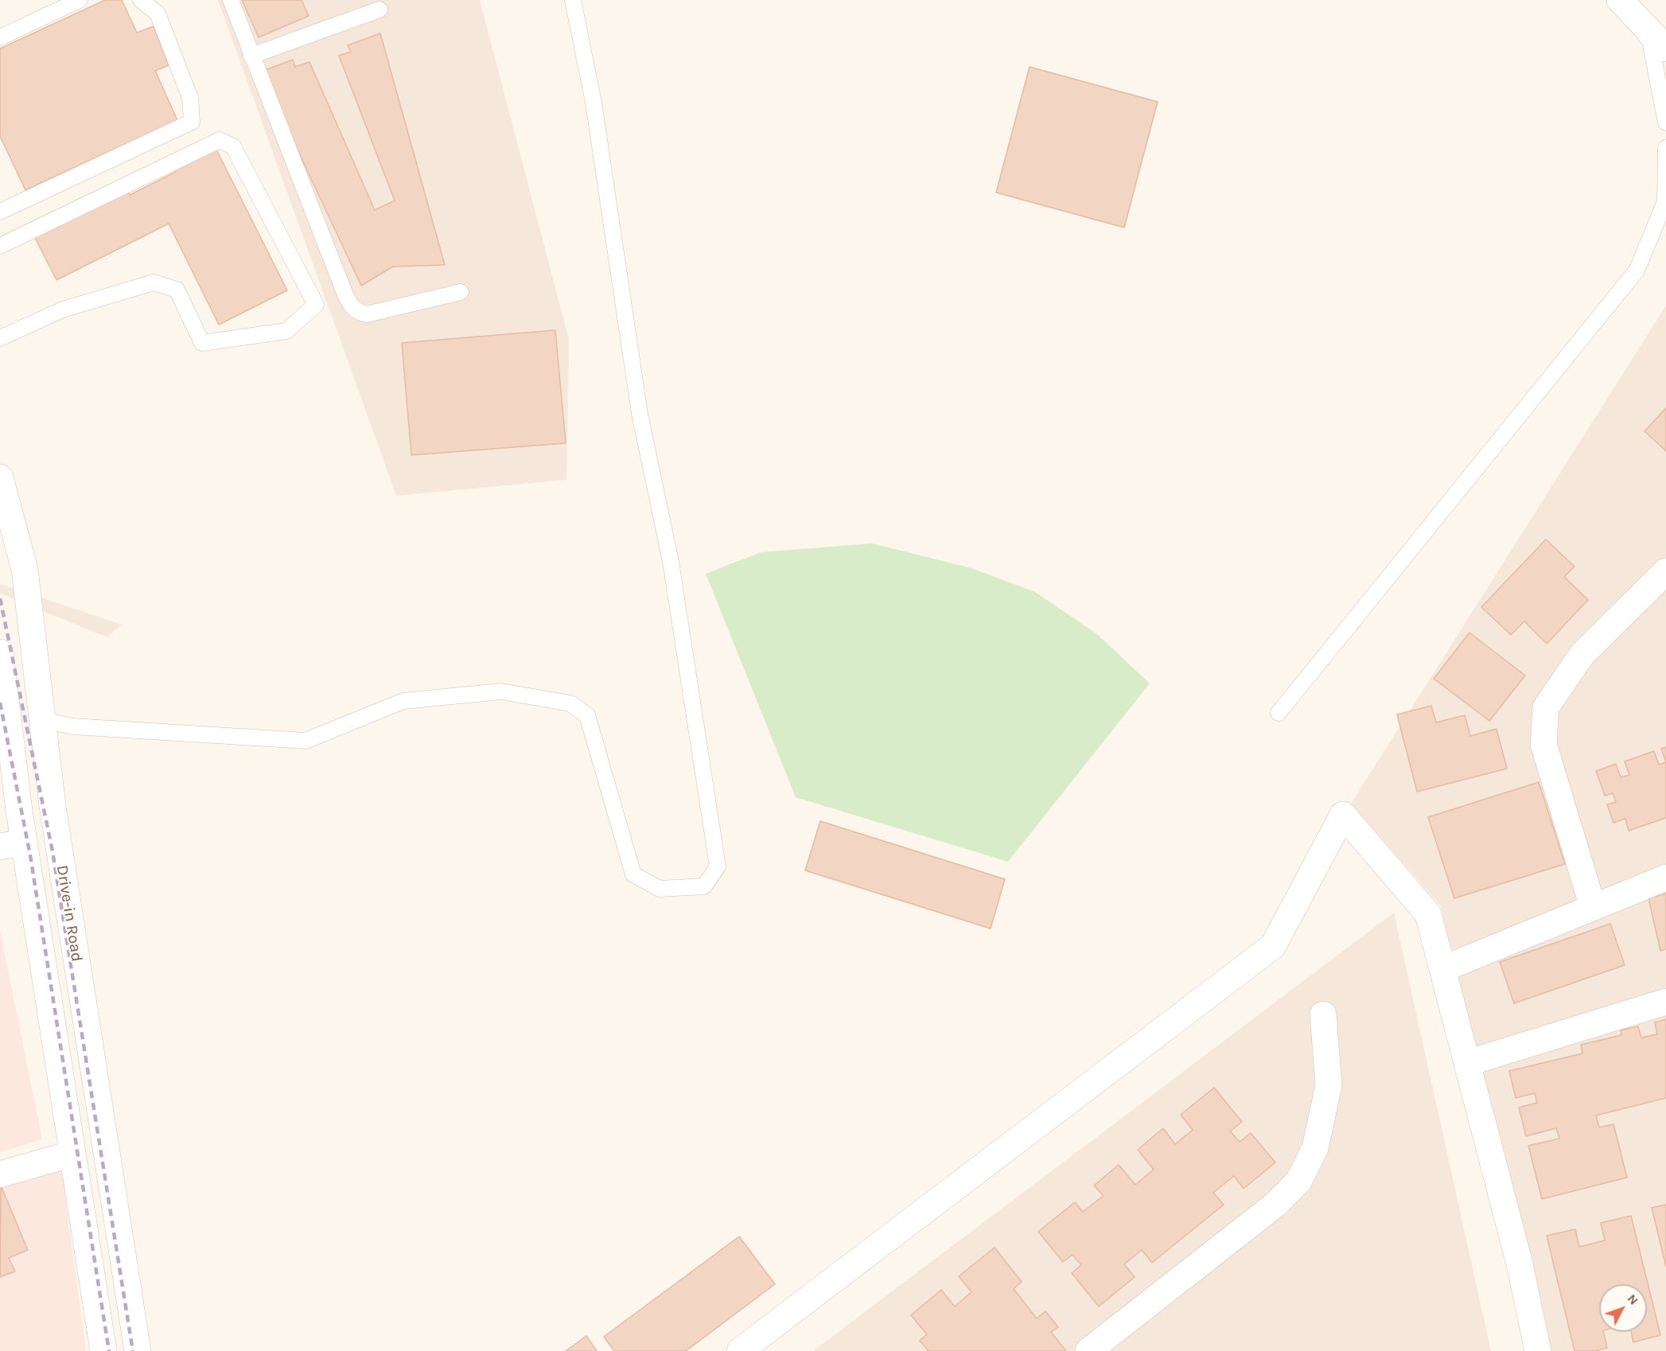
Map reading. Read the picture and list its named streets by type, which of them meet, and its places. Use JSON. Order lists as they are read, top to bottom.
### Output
{
  "streets": {
    "street": ["Drive-in Road"]
  },
  "north": "top right"
}
